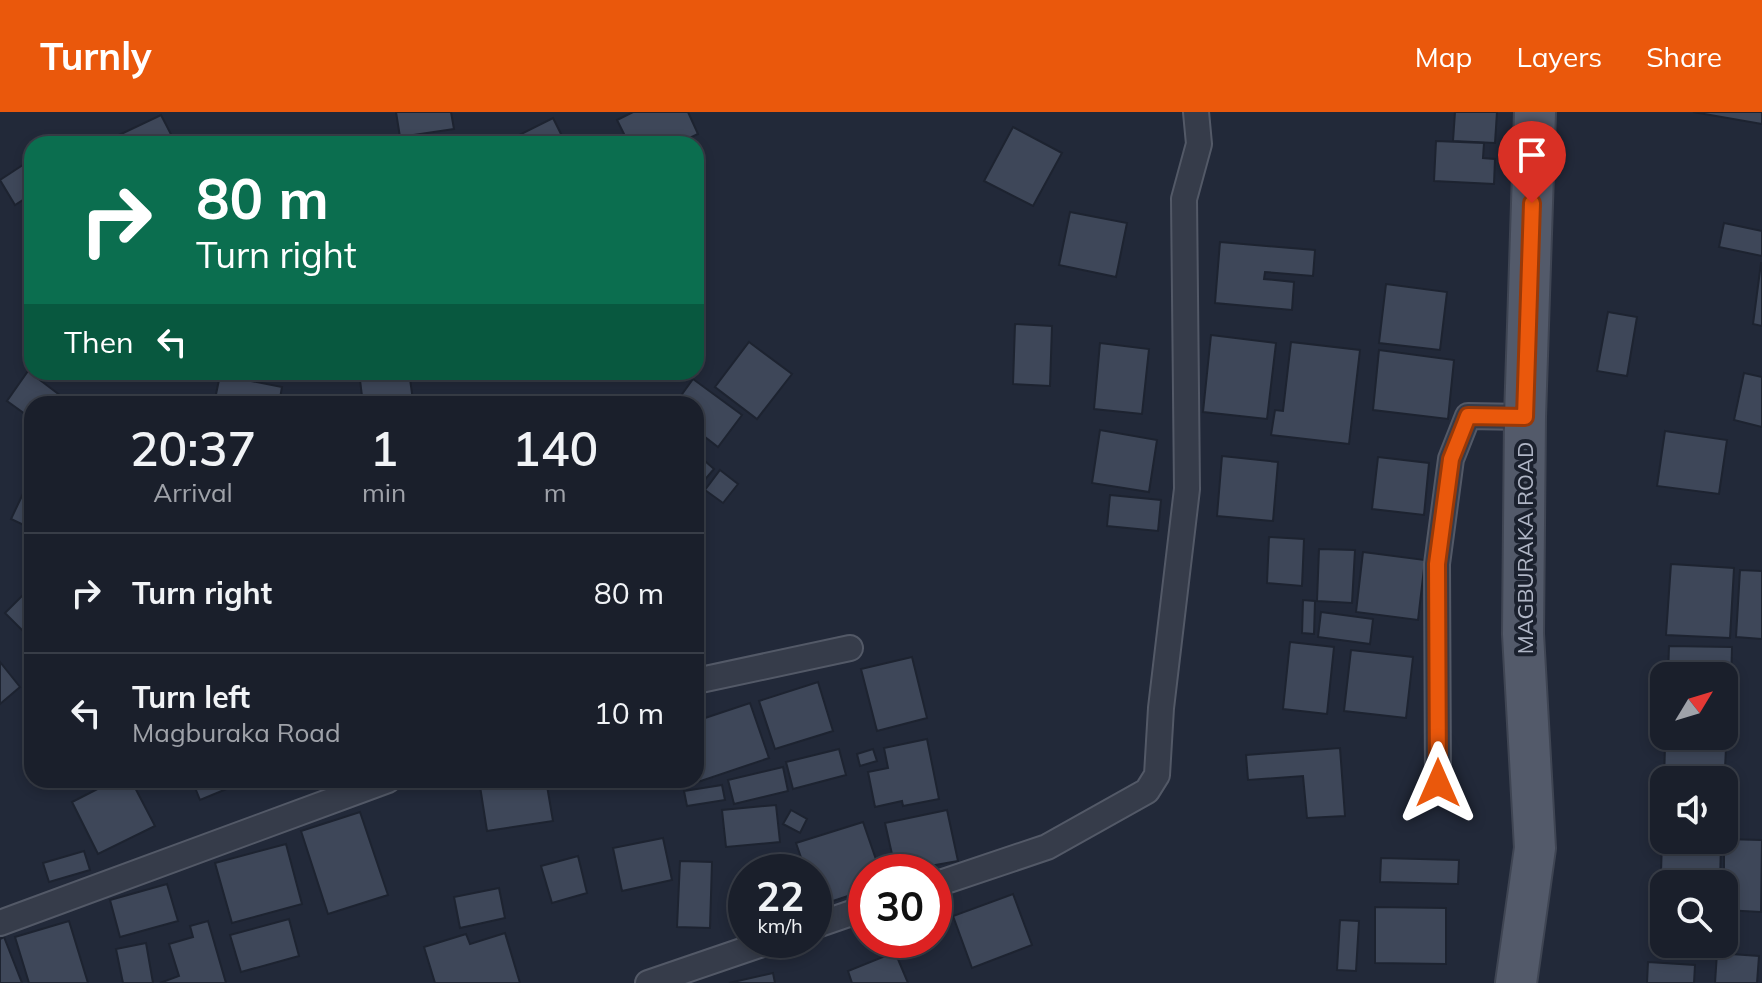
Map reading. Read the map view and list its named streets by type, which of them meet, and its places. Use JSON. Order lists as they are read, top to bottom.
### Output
{
  "streets": {
    "main road": ["MAGBURAKA ROAD"]
  },
  "north": "top right",
  "page": {
    "header": "Turnly",
    "nav": ["Map", "Layers", "Share"],
    "turn": ["80 m", "Turn right"],
    "then": "Then",
    "eta": [
      "20:37",
      "Arrival",
      "1",
      "min",
      "140",
      "m"
    ],
    "list": [
      {
        "name": "Turn right",
        "value": "80 m"
      },
      {
        "name": "Turn left",
        "note": "Magburaka Road",
        "value": "10 m"
      }
    ],
    "speed": "22 km/h",
    "limit": "30"
  }
}
